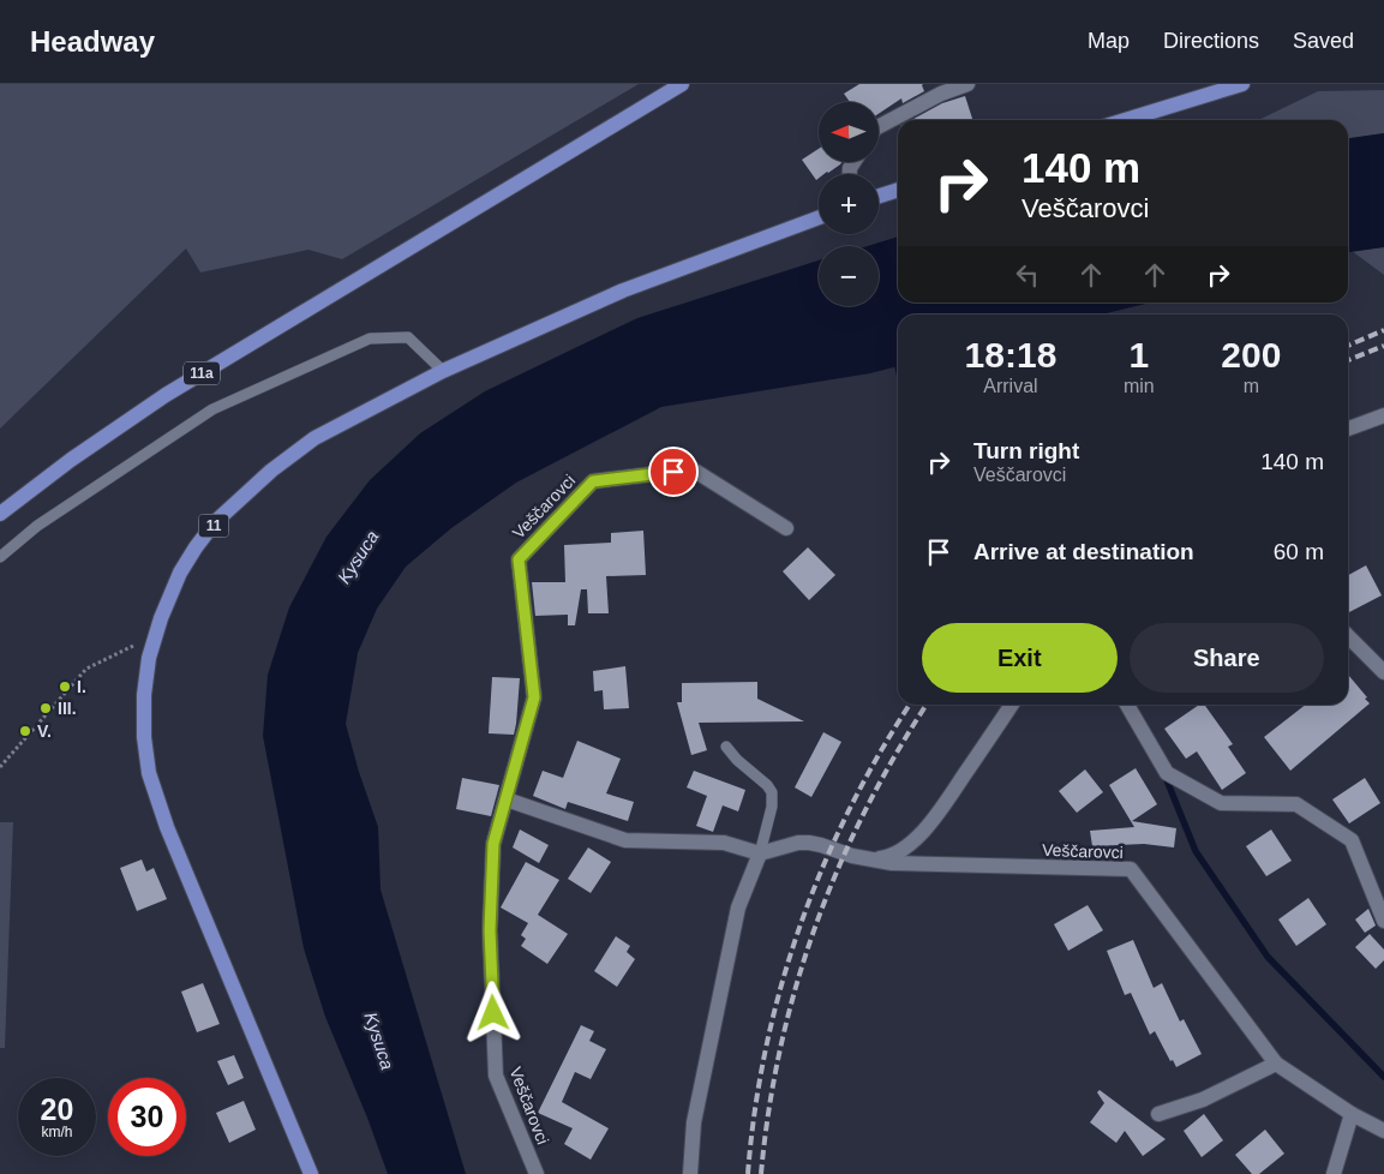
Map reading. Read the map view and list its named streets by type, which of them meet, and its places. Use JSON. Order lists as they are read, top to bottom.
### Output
{
  "streets": {
    "main road": ["11a", "11"],
    "street": ["Veščarovci"]
  },
  "water": ["Kysuca"],
  "places": ["I.", "III.", "V."],
  "north": "left",
  "page": {
    "header": "Headway",
    "nav": ["Map", "Directions", "Saved"],
    "map_buttons": ["+", "−"],
    "turn": ["140 m", "Veščarovci"],
    "eta": [
      "18:18",
      "Arrival",
      "1",
      "min",
      "200",
      "m"
    ],
    "list": [
      {
        "name": "Turn right",
        "note": "Veščarovci",
        "value": "140 m"
      },
      {
        "name": "Arrive at destination",
        "value": "60 m"
      }
    ],
    "buttons": ["Exit", "Share"],
    "speed": "20 km/h",
    "limit": "30"
  }
}
